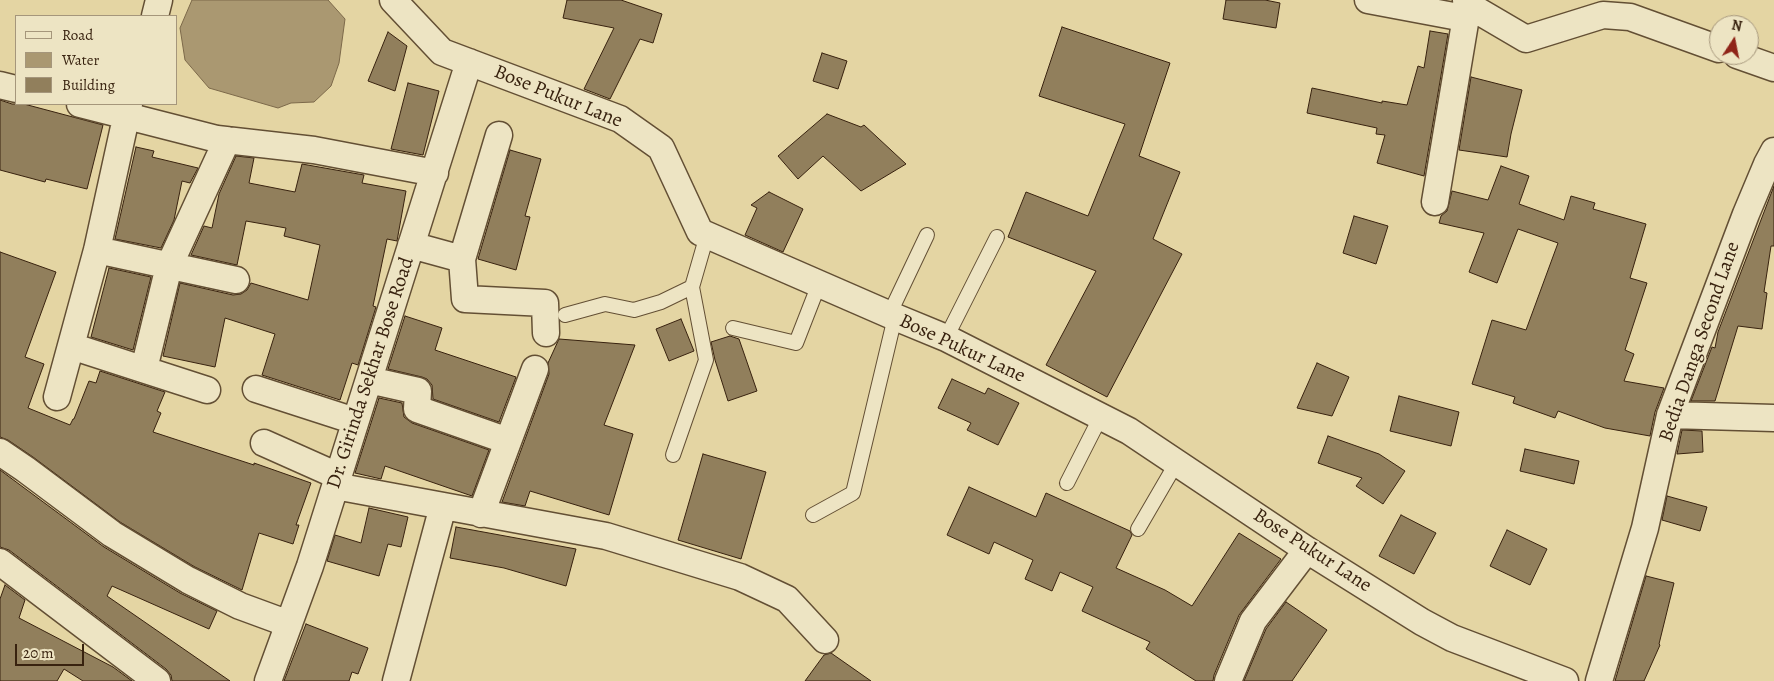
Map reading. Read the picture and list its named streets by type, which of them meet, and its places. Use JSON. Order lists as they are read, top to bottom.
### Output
{
  "streets": {
    "street": ["Bose Pukur Lane", "Bedia Danga Second Lane", "Dr. Girinda Sekhar Bose Road"]
  },
  "crossings": [
    ["Bose Pukur Lane", "Dr. Girinda Sekhar Bose Road"]
  ],
  "legend": ["Road", "Water", "Building"],
  "scale_bar": "20 m",
  "north": "top"
}
